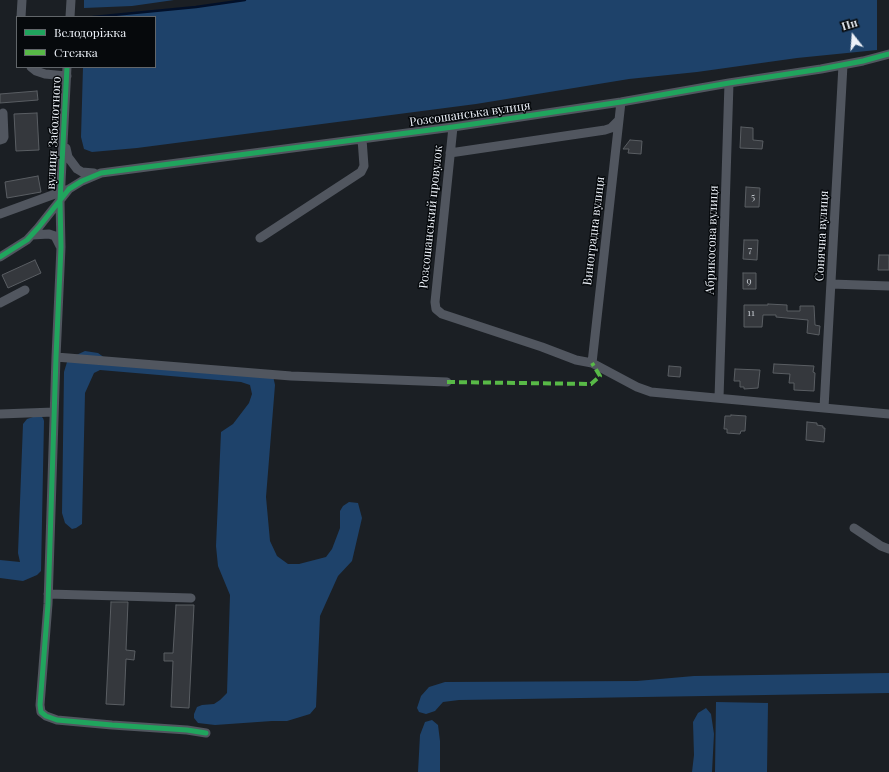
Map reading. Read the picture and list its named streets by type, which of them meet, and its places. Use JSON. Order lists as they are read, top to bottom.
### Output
{
  "streets": {
    "street": [
      "Розсошанська вулиця",
      "вулиця Заболотного",
      "Розсошанський провулок",
      "Виноградна вулиця",
      "Сонячна вулиця",
      "Абрикосова вулиця"
    ]
  },
  "crossings": [
    ["Розсошанська вулиця", "вулиця Заболотного"],
    ["Розсошанська вулиця", "Розсошанський провулок"],
    ["Розсошанська вулиця", "Виноградна вулиця"],
    ["Розсошанська вулиця", "Сонячна вулиця"],
    ["Розсошанська вулиця", "Абрикосова вулиця"],
    ["Розсошанський провулок", "Виноградна вулиця"]
  ],
  "house_numbers": [
    "5",
    "7",
    "9",
    "11"
  ],
  "legend": ["Велодоріжка", "Стежка"],
  "north": "top"
}
